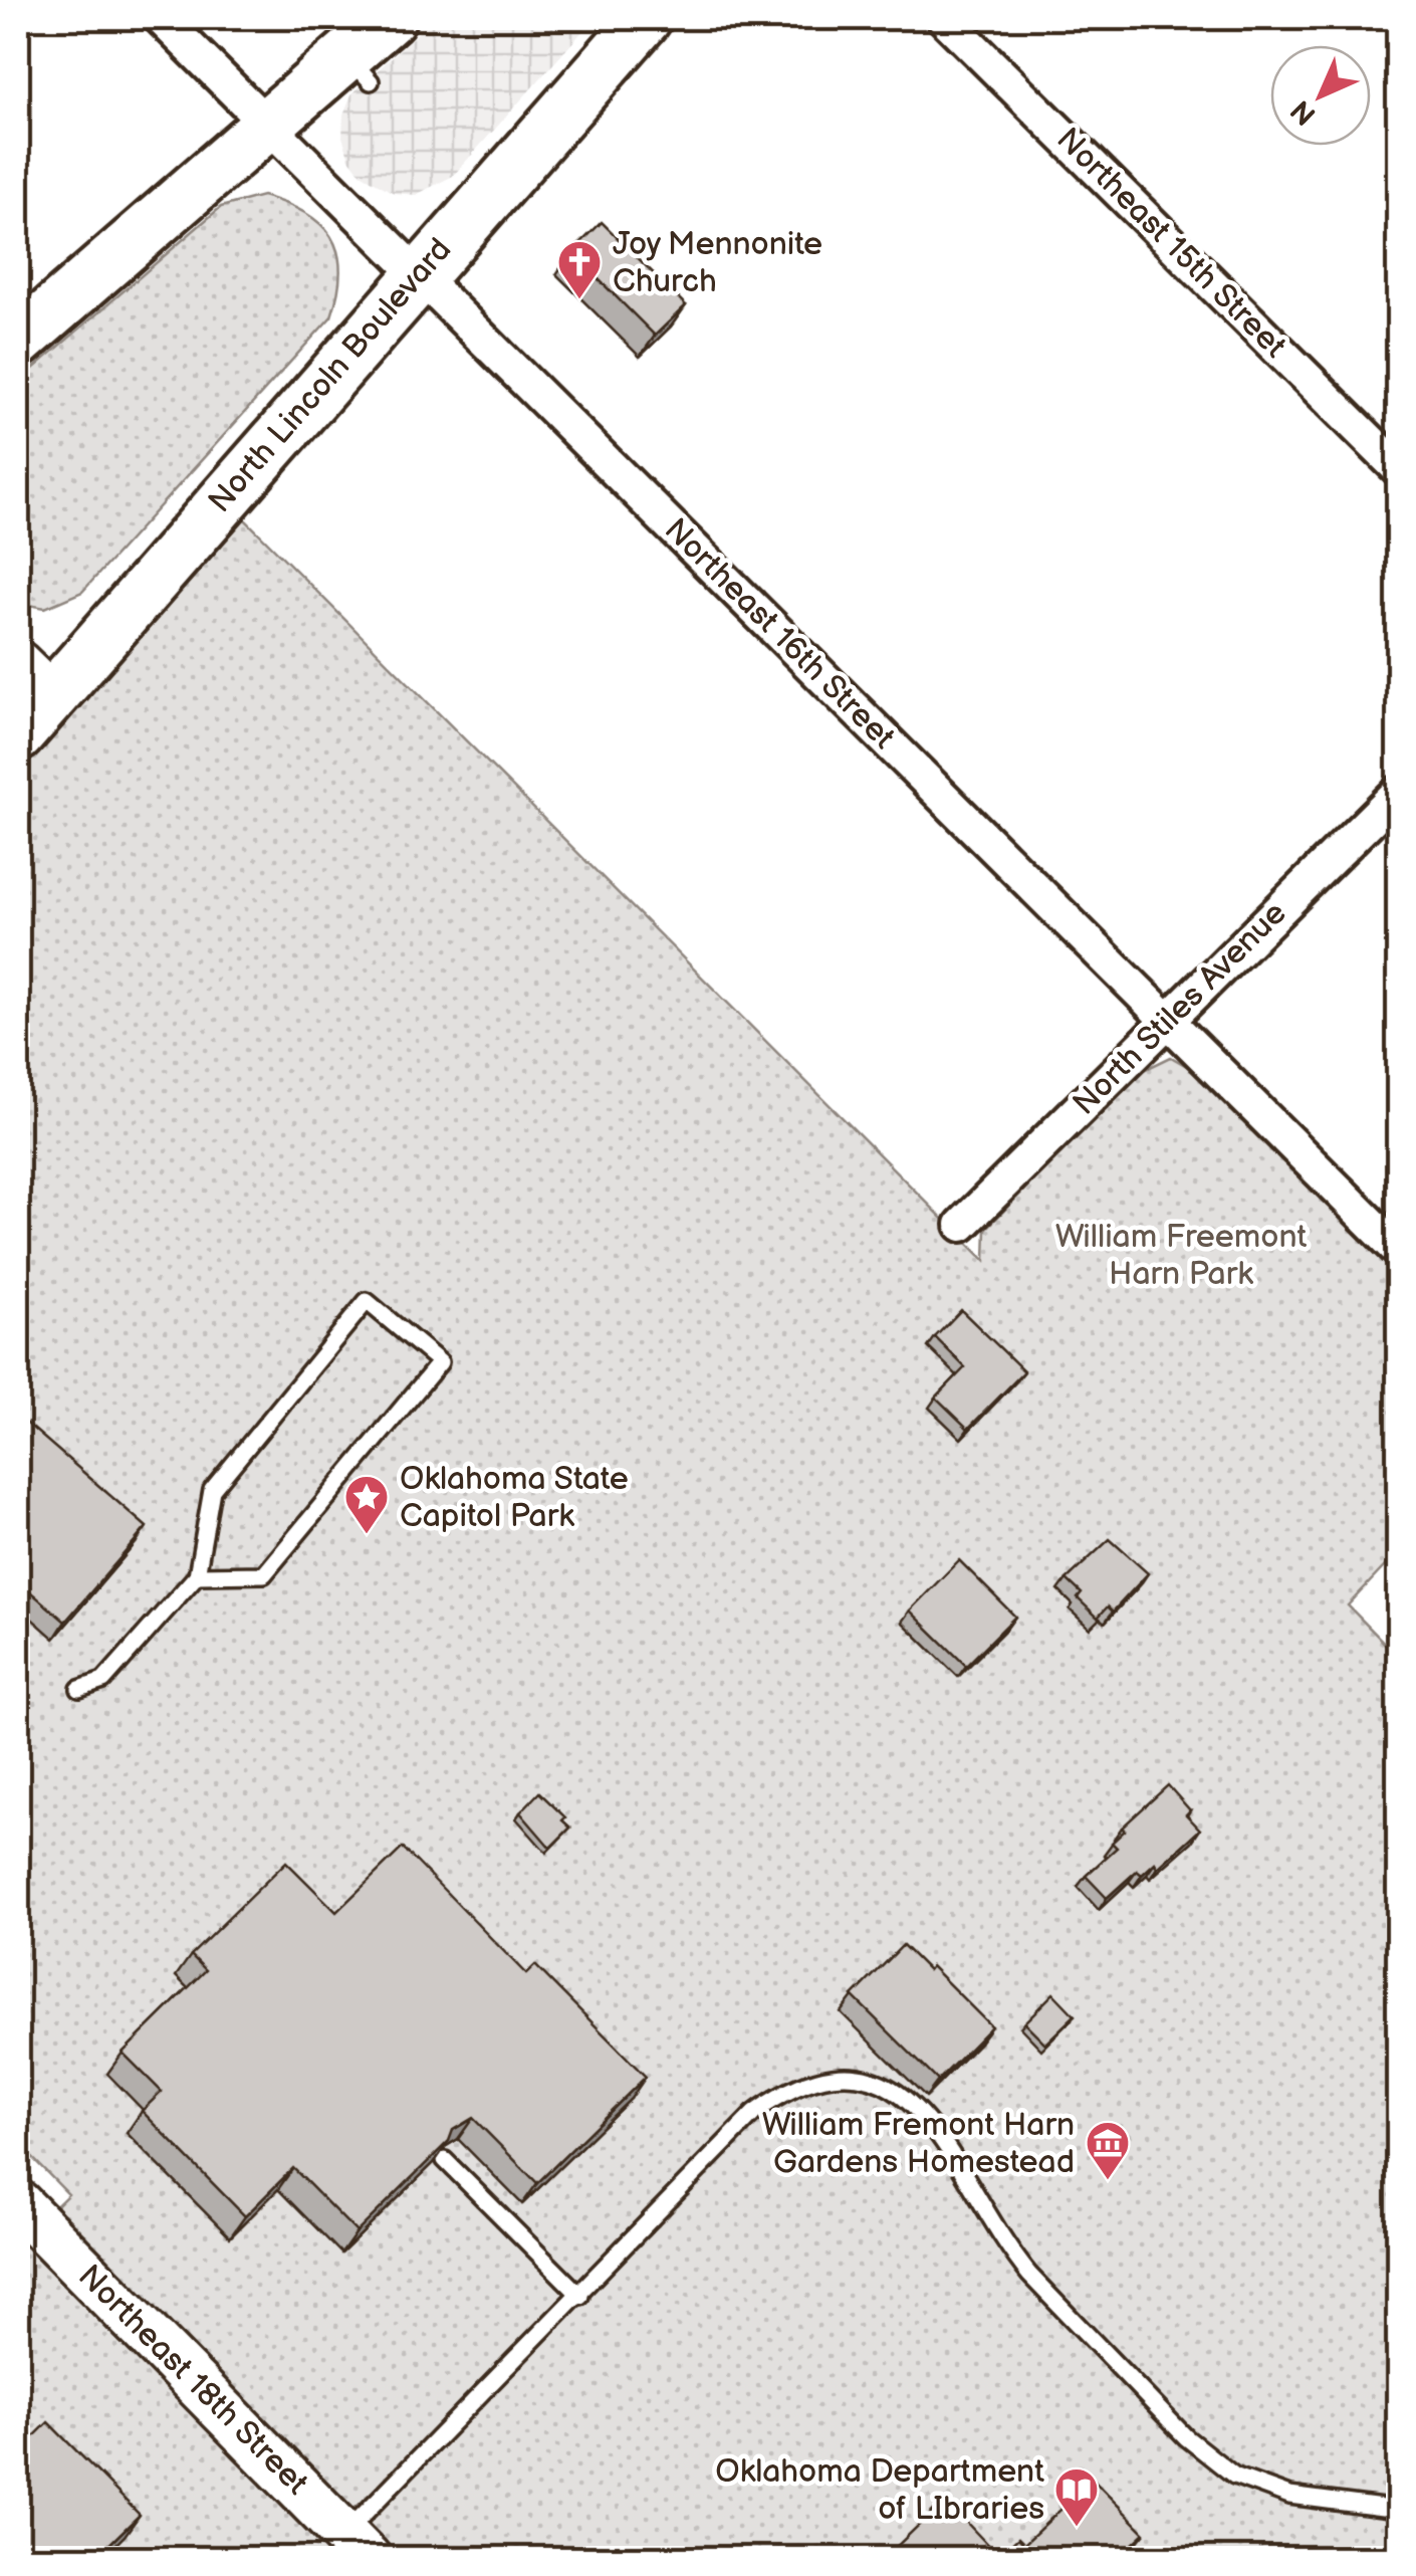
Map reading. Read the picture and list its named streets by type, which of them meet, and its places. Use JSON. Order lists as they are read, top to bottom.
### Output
{
  "streets": {
    "main road": ["North Lincoln Boulevard"],
    "street": [
      "Northeast 15th Street",
      "Northeast 16th Street",
      "North Stiles Avenue",
      "Northeast 18th Street"
    ]
  },
  "crossings": [
    ["North Lincoln Boulevard", "Northeast 16th Street"],
    ["Northeast 16th Street", "North Stiles Avenue"]
  ],
  "parks": ["William Freemont Harn Park"],
  "places": {
    "church": ["Joy Mennonite Church"],
    "place": ["Oklahoma State Capitol Park"],
    "museum": ["William Fremont Harn Gardens Homestead"],
    "library": ["Oklahoma Department of LIbraries"]
  },
  "north": "bottom left"
}
